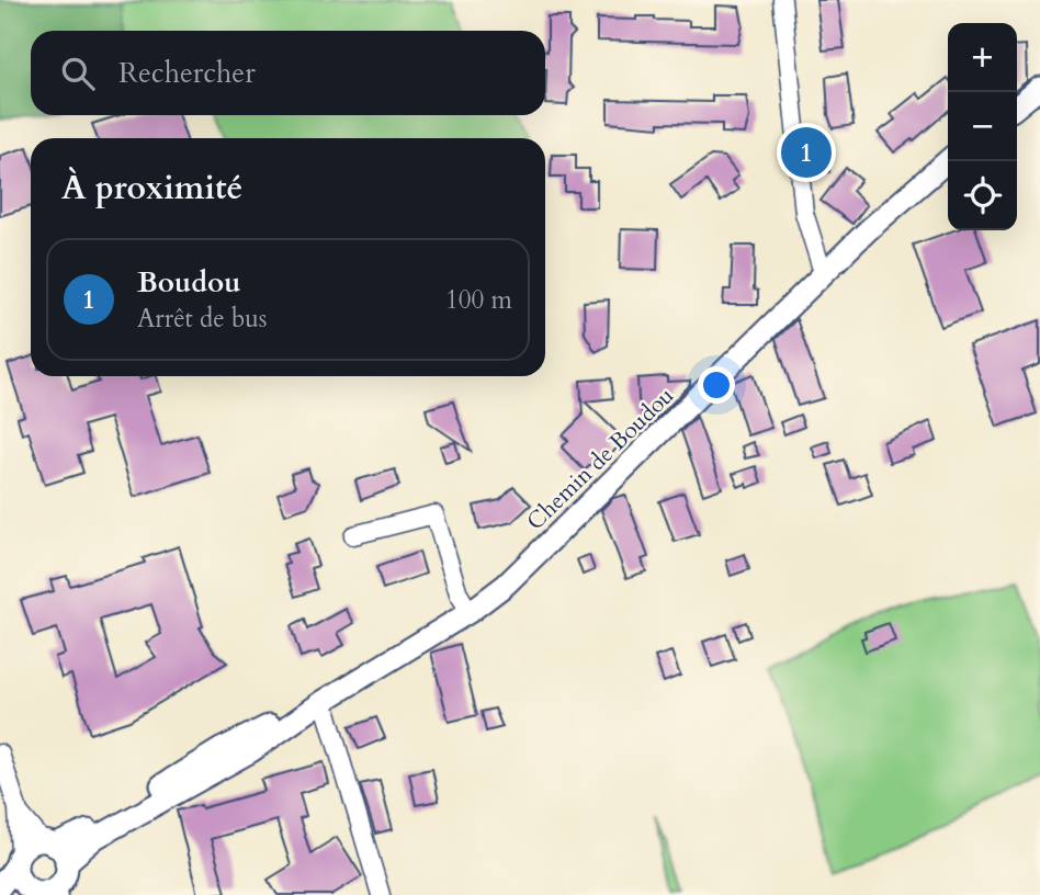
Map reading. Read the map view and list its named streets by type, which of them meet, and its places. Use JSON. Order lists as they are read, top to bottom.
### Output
{
  "streets": {
    "street": ["Chemin de Boudou"]
  },
  "page": {
    "map_buttons": ["+", "−"],
    "search": "Rechercher",
    "pins": "1",
    "heading": "À proximité",
    "list": [
      {
        "mark": "1",
        "name": "Boudou",
        "note": "Arrêt de bus",
        "value": "100 m"
      }
    ]
  }
}
